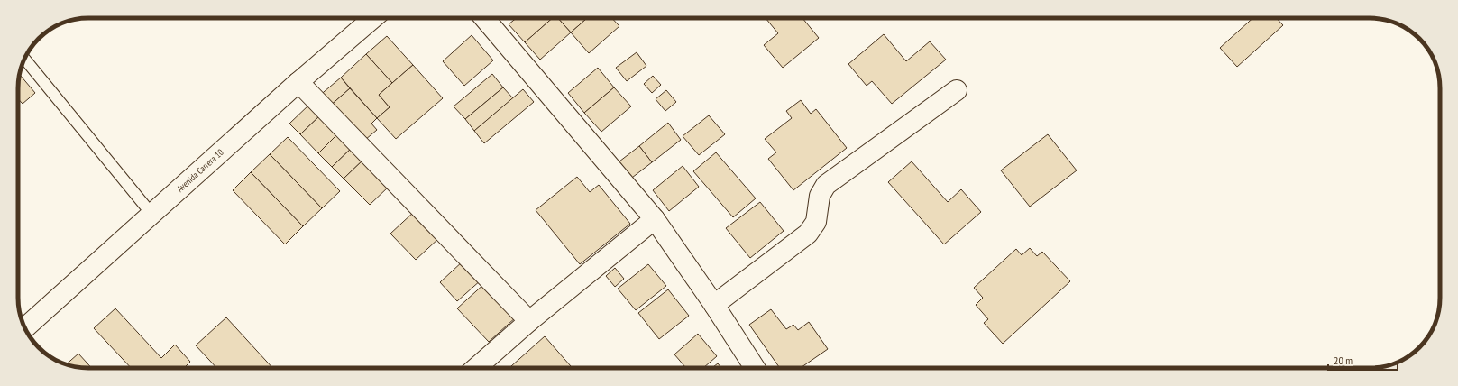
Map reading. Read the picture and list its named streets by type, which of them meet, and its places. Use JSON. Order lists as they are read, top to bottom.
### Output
{
  "streets": {
    "street": ["Avenida Carrera 10"]
  },
  "scale_bar": "20 m"
}
